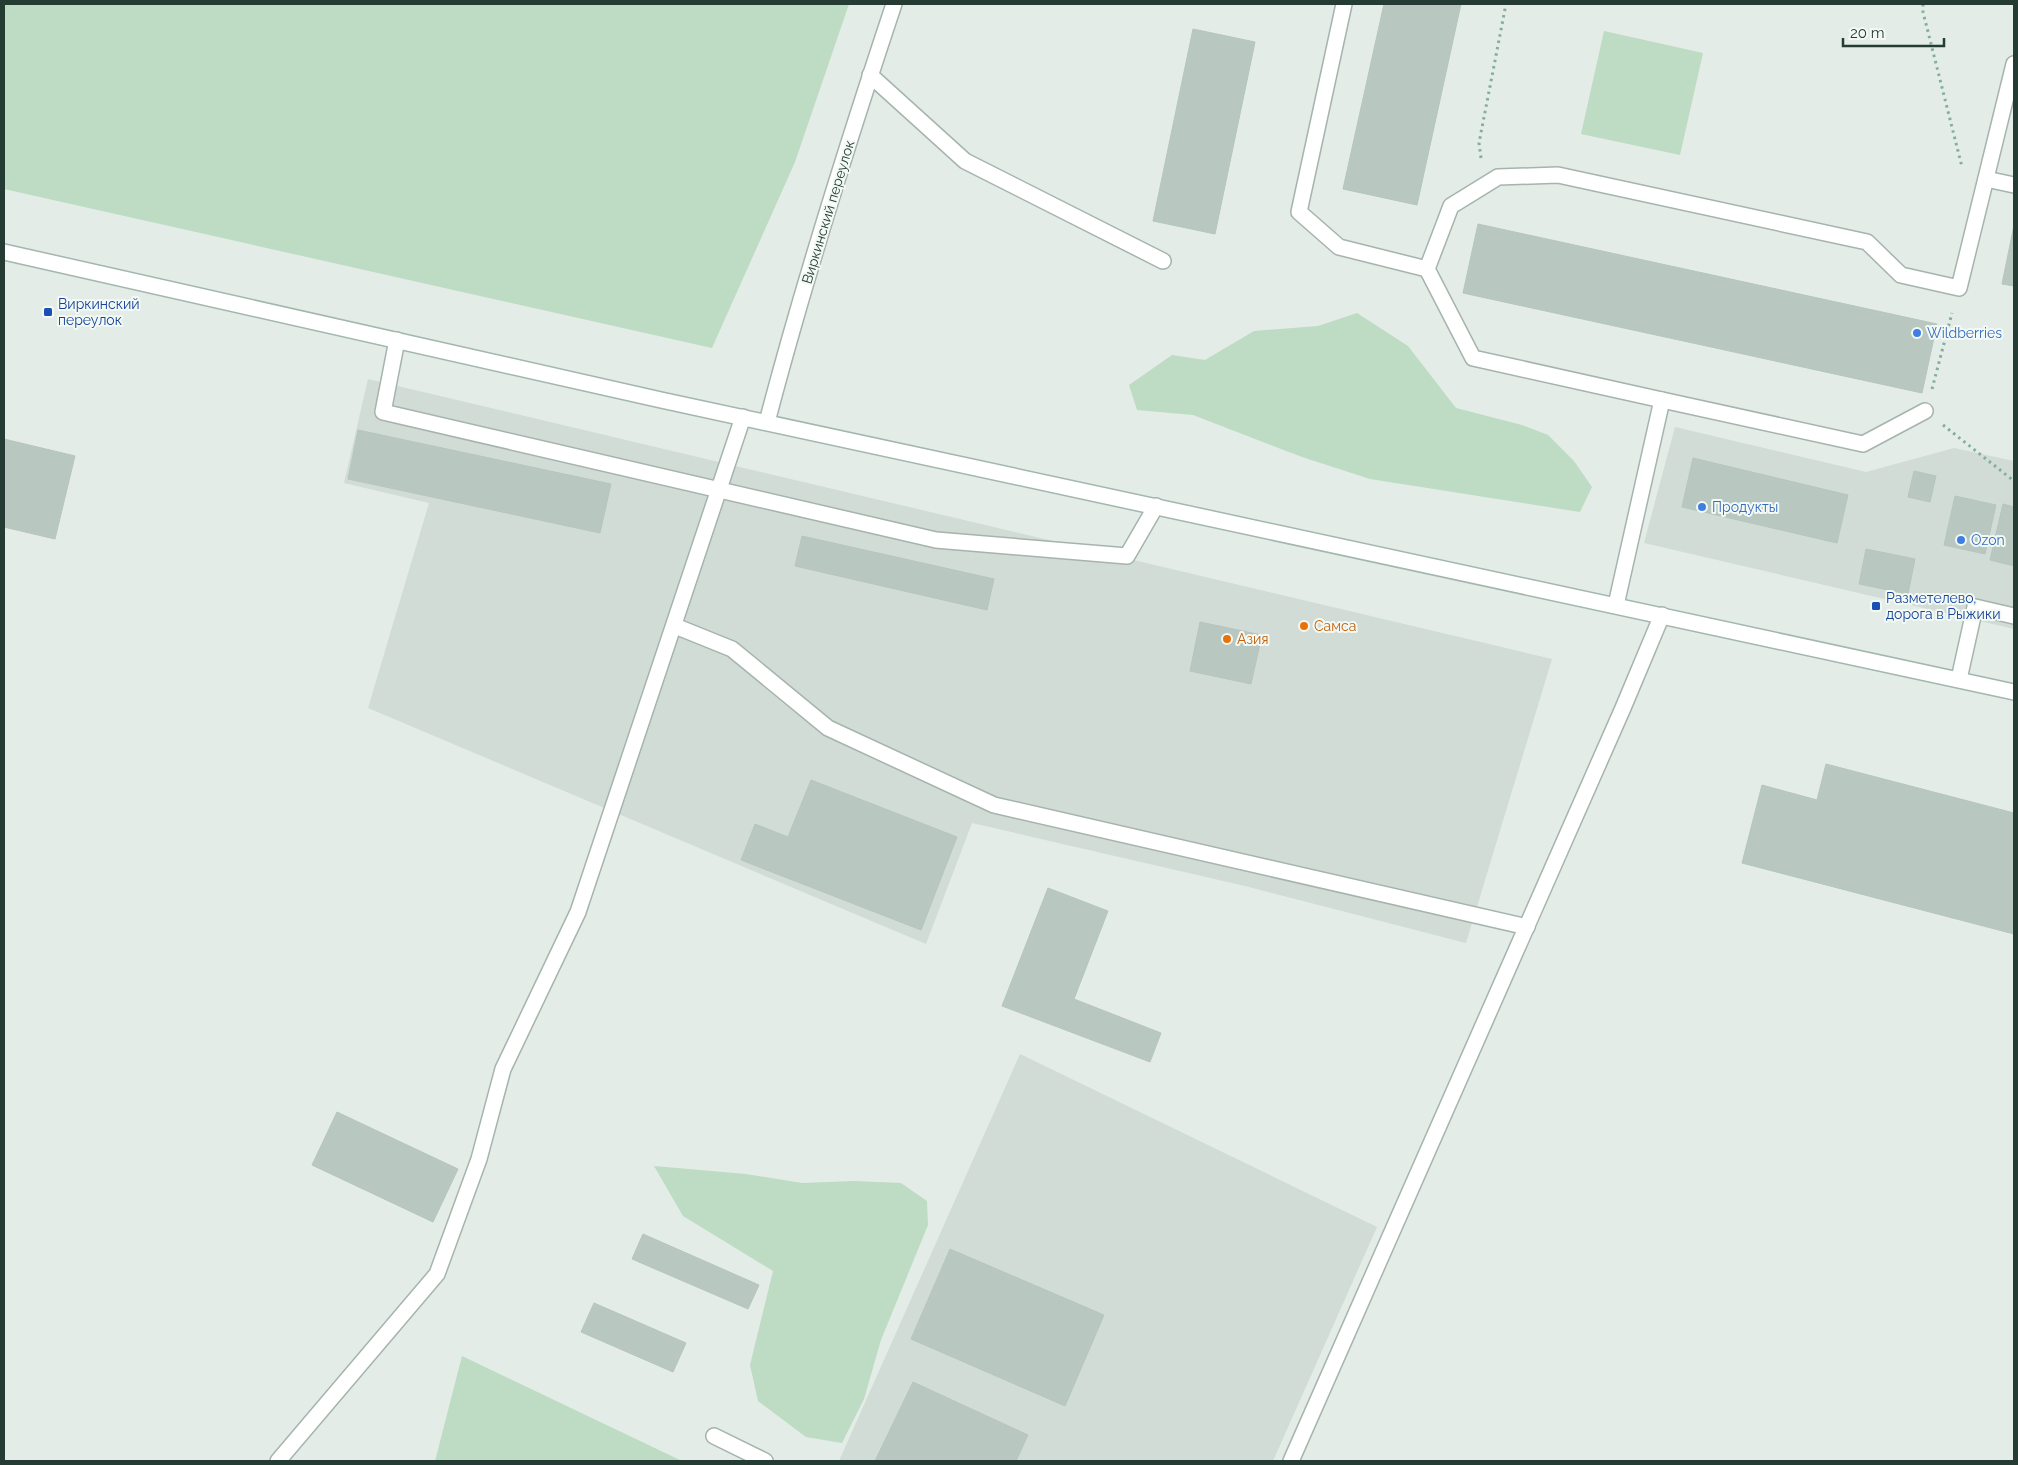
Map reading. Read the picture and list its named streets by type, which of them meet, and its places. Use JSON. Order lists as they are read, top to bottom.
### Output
{
  "streets": {
    "main road": ["Виркинский переулок"]
  },
  "places": {
    "transit": ["Виркинский переулок", "Разметелево, дорога в Рыжики"],
    "other": [
      "Wildberries",
      "Продукты",
      "Ozon",
      "Самса",
      "Азия"
    ]
  },
  "scale_bar": "20 m"
}
